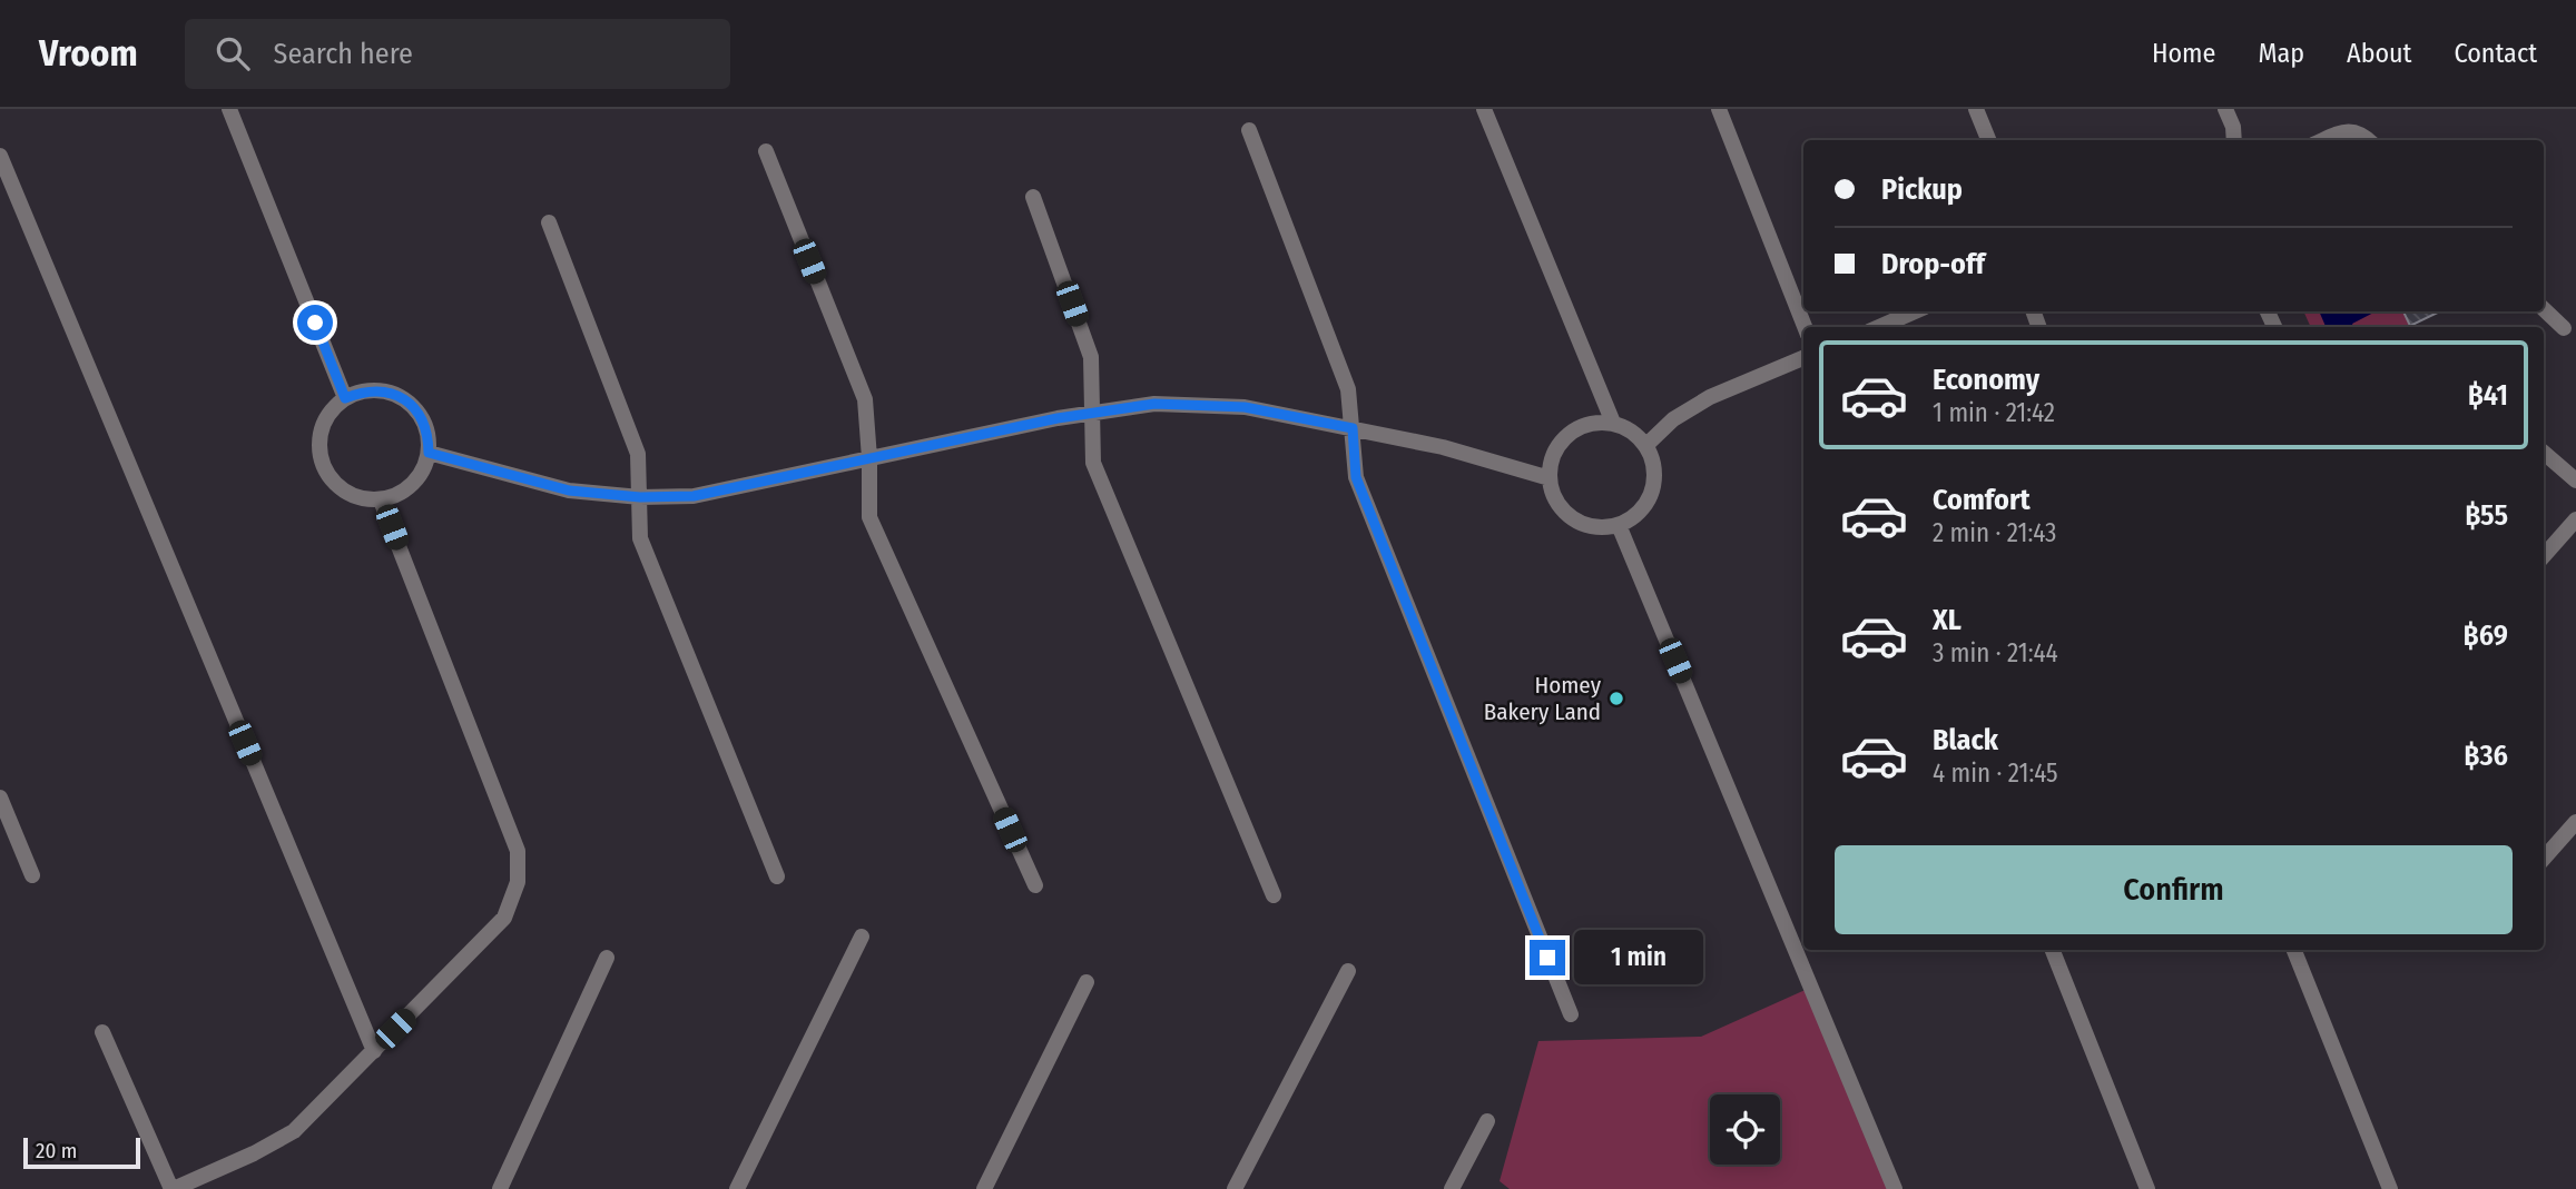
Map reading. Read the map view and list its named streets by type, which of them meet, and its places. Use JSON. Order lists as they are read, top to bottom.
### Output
{
  "places": ["Homey Bakery Land"],
  "scale_bar": "20 m",
  "page": {
    "header": "Vroom",
    "search": "Search here",
    "nav": [
      "Home",
      "Map",
      "About",
      "Contact"
    ],
    "banner": ["Pickup", "Drop-off"],
    "list": [
      {
        "name": "Economy",
        "note": "1 min · 21:42",
        "value": "฿41"
      },
      {
        "name": "Comfort",
        "note": "2 min · 21:43",
        "value": "฿55"
      },
      {
        "name": "XL",
        "note": "3 min · 21:44",
        "value": "฿69"
      },
      {
        "name": "Black",
        "note": "4 min · 21:45",
        "value": "฿36"
      }
    ],
    "buttons": "Confirm",
    "bubble": "1 min",
    "scale": "20 m"
  }
}
